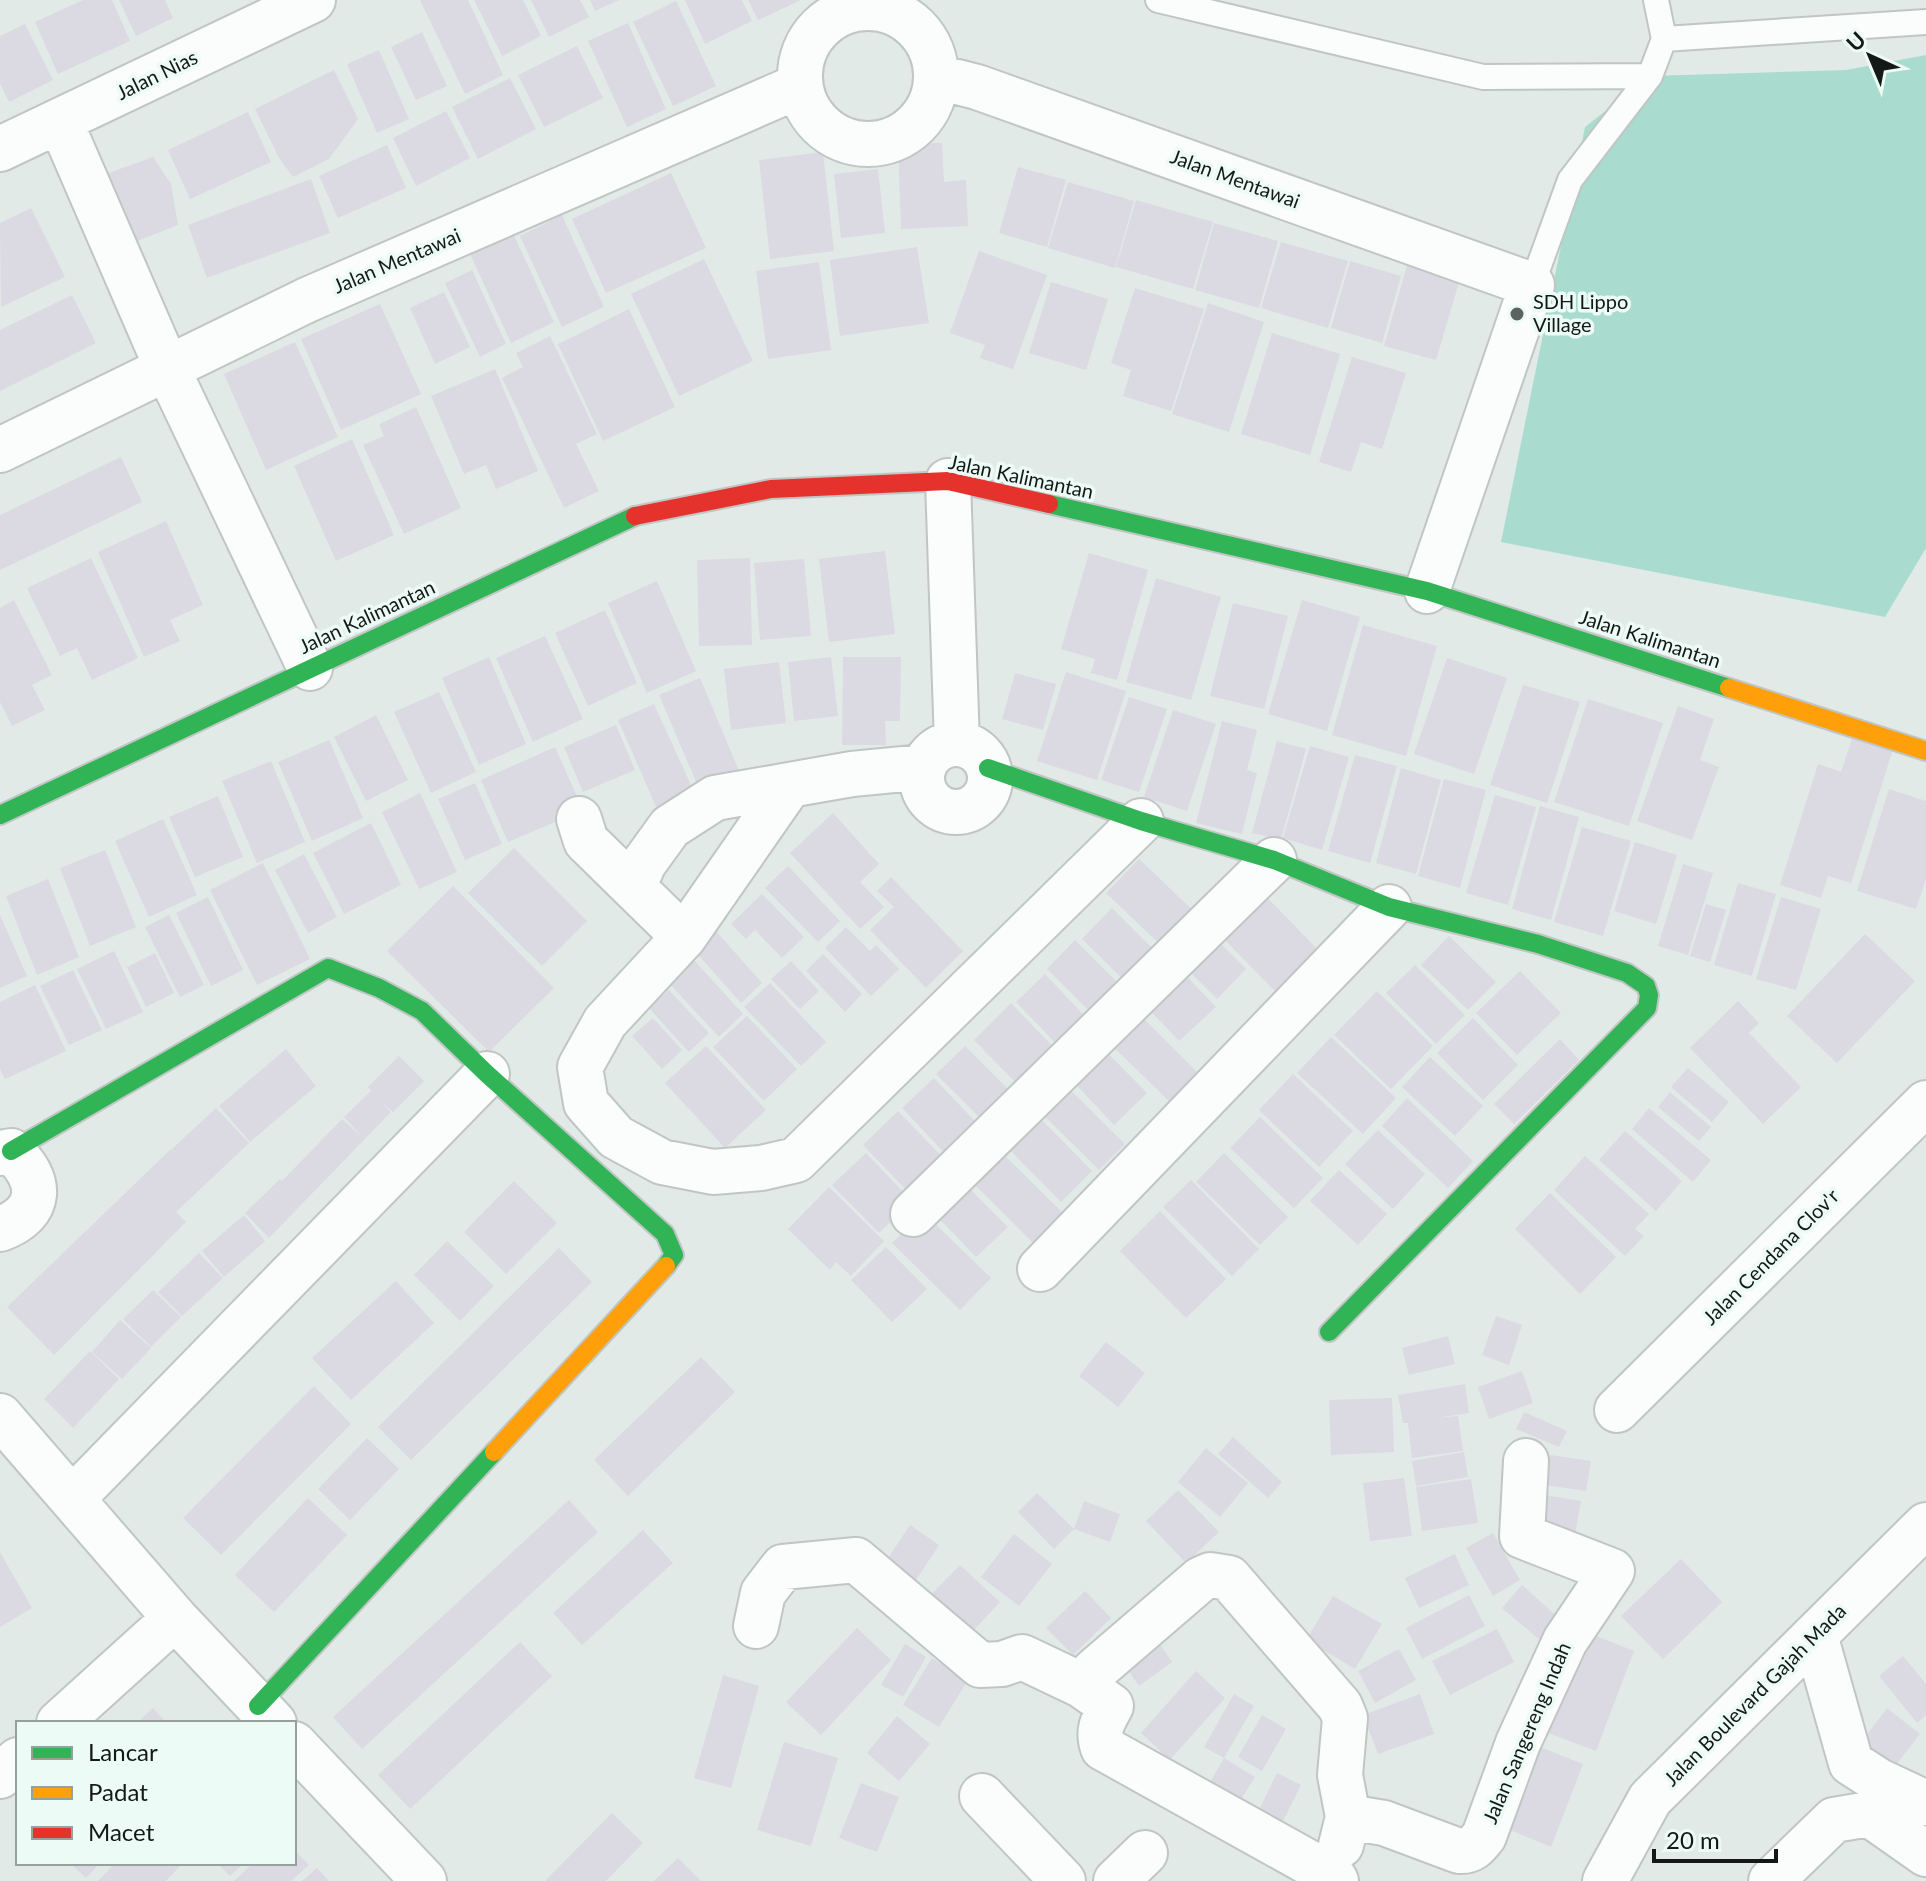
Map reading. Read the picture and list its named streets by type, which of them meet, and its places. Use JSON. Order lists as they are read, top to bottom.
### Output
{
  "streets": {
    "street": [
      "Jalan Nias",
      "Jalan Mentawai",
      "Jalan Kalimantan",
      "Jalan Cendana Clov'r",
      "Jalan Boulevard Gajah Mada",
      "Jalan Sangereng Indah"
    ]
  },
  "places": ["SDH Lippo Village"],
  "legend": ["Lancar", "Padat", "Macet"],
  "scale_bar": "20 m",
  "north": "top left"
}
